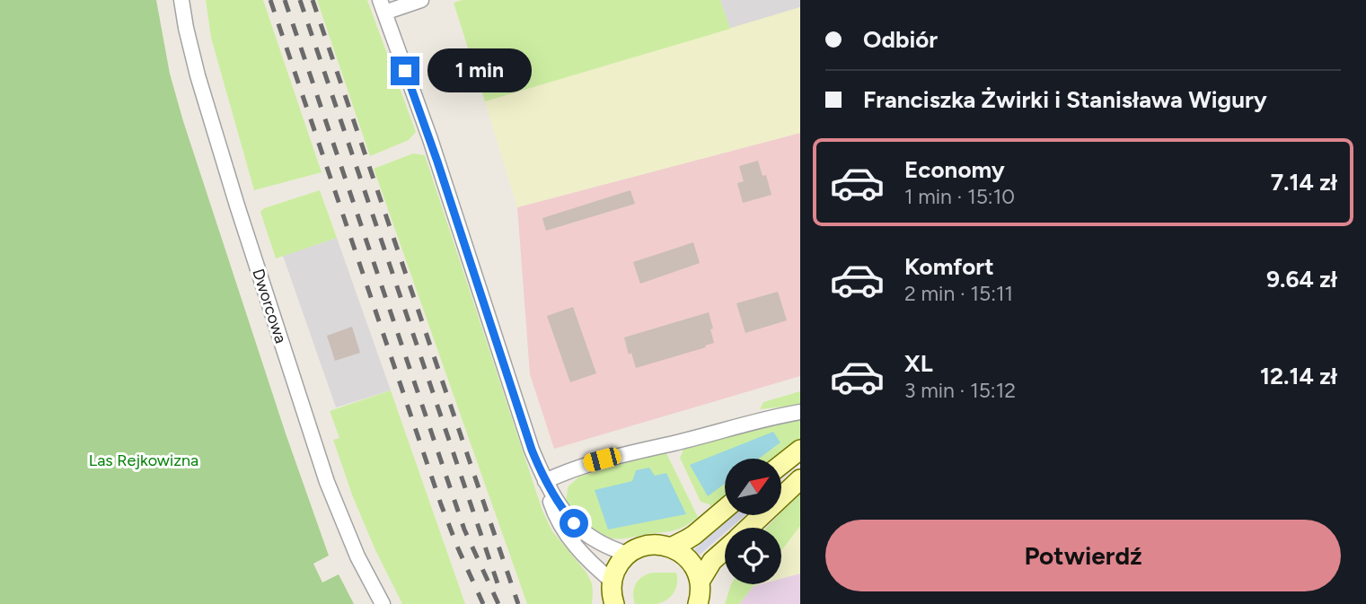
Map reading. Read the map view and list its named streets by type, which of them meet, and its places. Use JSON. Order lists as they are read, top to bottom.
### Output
{
  "streets": {
    "street": ["Dworcowa"]
  },
  "parks": ["Las Rejkowizna"],
  "north": "top right",
  "page": {
    "banner": ["Odbiór", "Franciszka Żwirki i Stanisława Wigury"],
    "bubble": "1 min",
    "list": [
      {
        "name": "Economy",
        "note": "1 min · 15:10",
        "value": "7.14 zł"
      },
      {
        "name": "Komfort",
        "note": "2 min · 15:11",
        "value": "9.64 zł"
      },
      {
        "name": "XL",
        "note": "3 min · 15:12",
        "value": "12.14 zł"
      }
    ],
    "buttons": "Potwierdź"
  }
}
